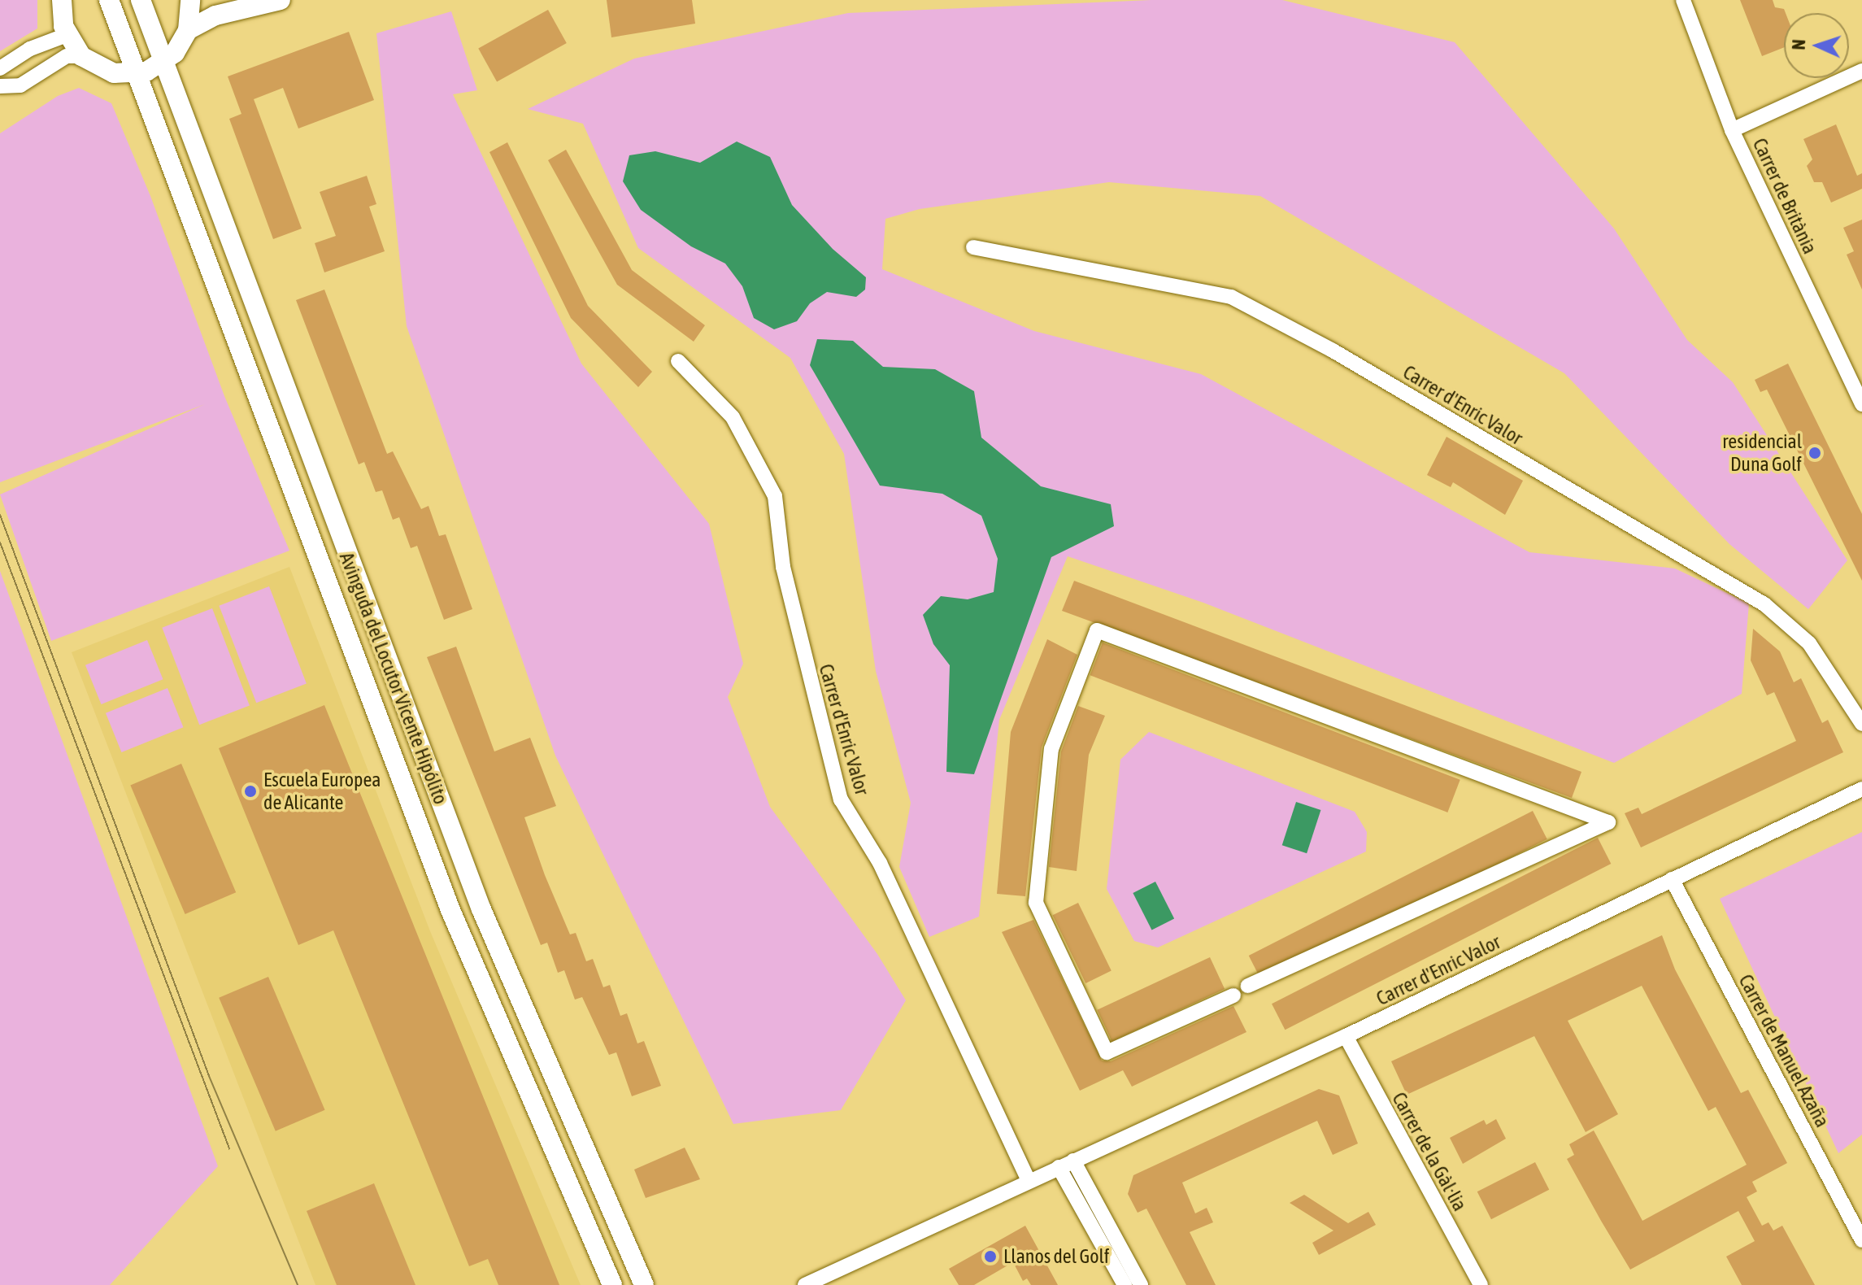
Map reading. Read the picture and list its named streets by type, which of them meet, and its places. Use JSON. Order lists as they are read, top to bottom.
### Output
{
  "streets": {
    "main road": ["Avinguda del Locutor Vicente Hipólito"],
    "street": [
      "Carrer de Britània",
      "Carrer d'Enric Valor",
      "Carrer de Manuel Azaña",
      "Carrer de la Gàl·lia"
    ]
  },
  "crossings": [
    ["Carrer d'Enric Valor", "Carrer de Manuel Azaña"],
    ["Carrer d'Enric Valor", "Carrer de la Gàl·lia"]
  ],
  "places": ["residencial Duna Golf", "Escuela Europea de Alicante", "Llanos del Golf"],
  "north": "left"
}
